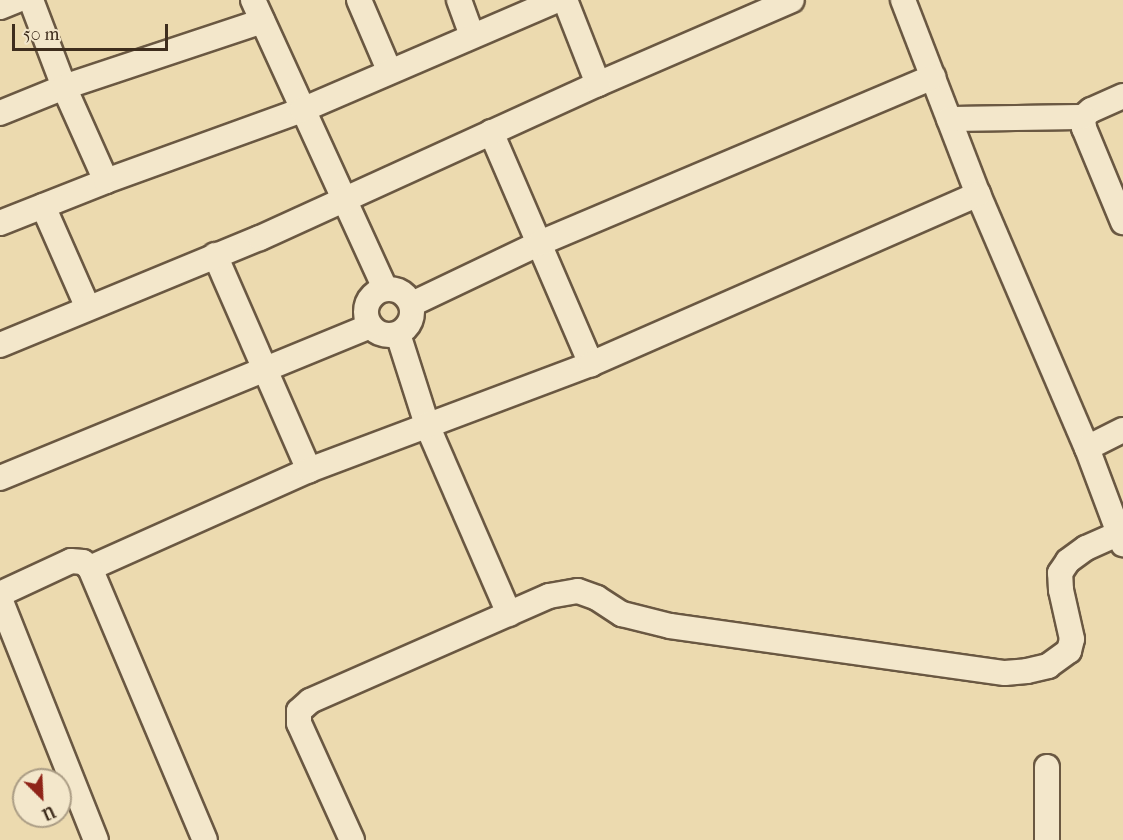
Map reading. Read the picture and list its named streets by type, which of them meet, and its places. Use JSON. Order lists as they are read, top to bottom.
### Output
{
  "scale_bar": "50 m",
  "north": "bottom right"
}
